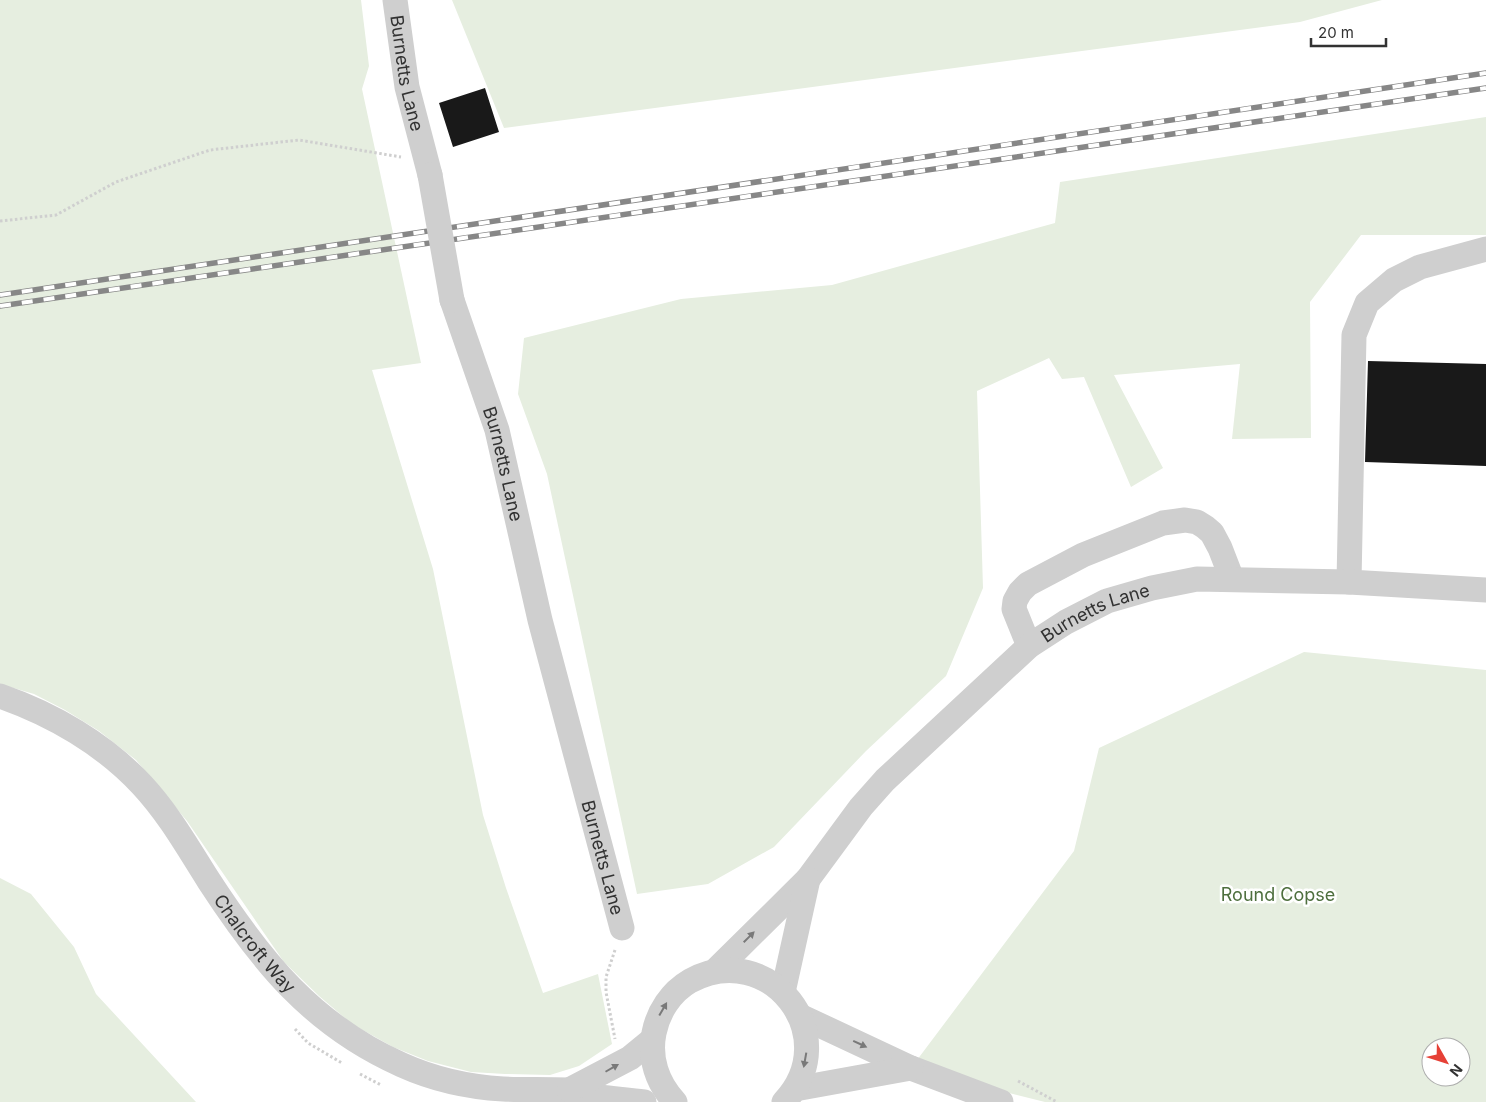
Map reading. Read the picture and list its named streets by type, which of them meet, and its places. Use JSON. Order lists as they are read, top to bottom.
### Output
{
  "streets": {
    "street": ["Burnetts Lane", "Chalcroft Way"]
  },
  "parks": ["Round Copse"],
  "scale_bar": "20 m",
  "north": "bottom right"
}
